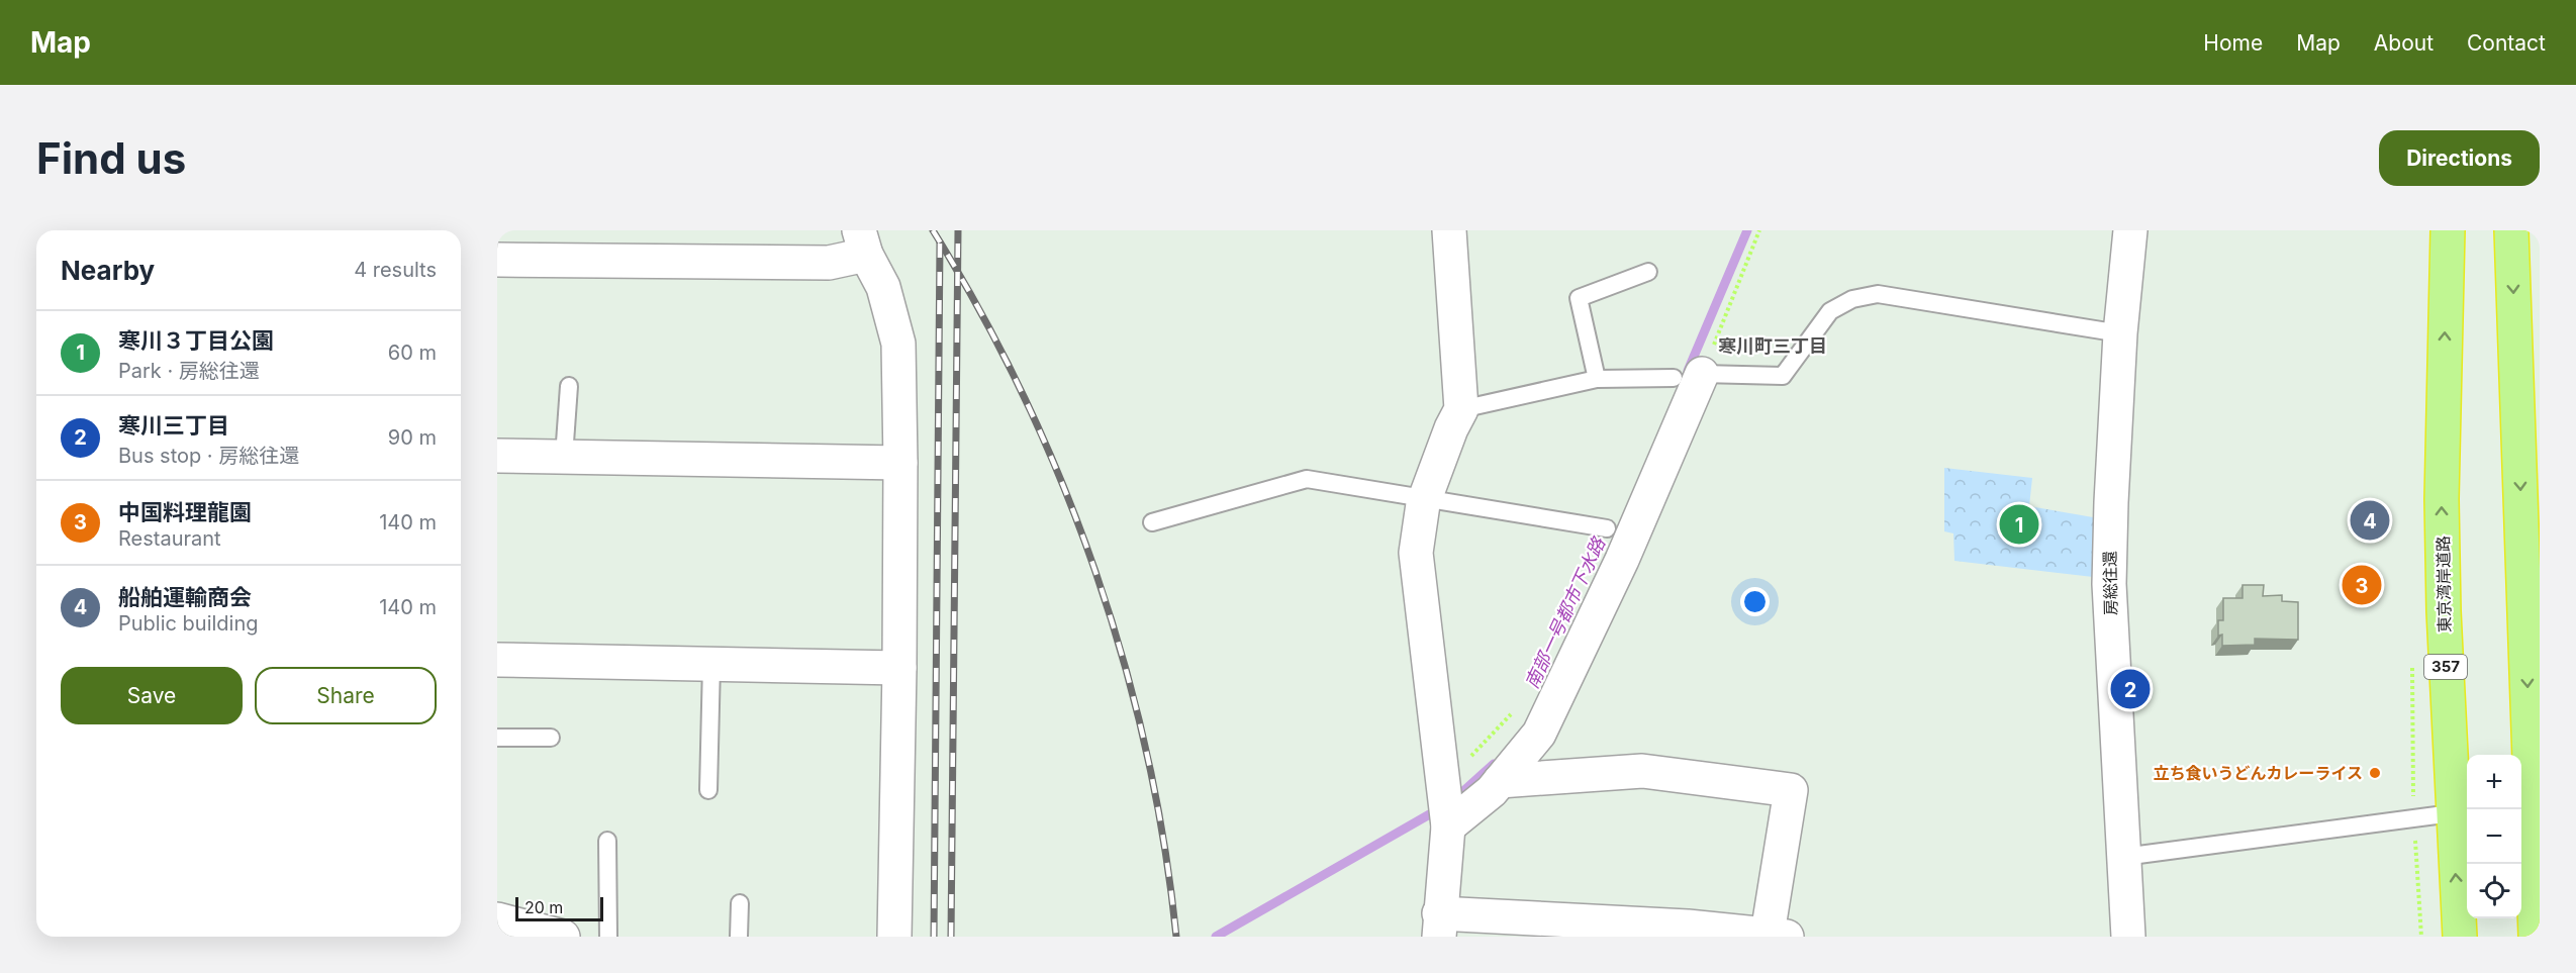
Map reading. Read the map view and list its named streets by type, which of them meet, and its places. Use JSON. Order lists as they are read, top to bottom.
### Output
{
  "streets": {
    "highway": ["東京湾岸道路", "357"],
    "street": ["房総往還"]
  },
  "districts": ["寒川町三丁目"],
  "water": ["南部一号都市下水路"],
  "places": ["立ち食いうどんカレーライス"],
  "scale_bar": "20 m",
  "page": {
    "header": "Map",
    "nav": [
      "Home",
      "Map",
      "About",
      "Contact"
    ],
    "buttons": [
      "Directions",
      ["Save", "Share"]
    ],
    "title": "Find us",
    "heading": ["Nearby", "4 results"],
    "list": [
      {
        "mark": "1",
        "name": "寒川３丁目公園",
        "note": "Park · 房総往還",
        "value": "60 m"
      },
      {
        "mark": "2",
        "name": "寒川三丁目",
        "note": "Bus stop · 房総往還",
        "value": "90 m"
      },
      {
        "mark": "3",
        "name": "中国料理龍園",
        "note": "Restaurant",
        "value": "140 m"
      },
      {
        "mark": "4",
        "name": "船舶運輸商会",
        "note": "Public building",
        "value": "140 m"
      }
    ],
    "pins": [
      "4",
      "1",
      "3",
      "2"
    ],
    "map_buttons": ["+", "−"],
    "scale": "20 m"
  }
}
